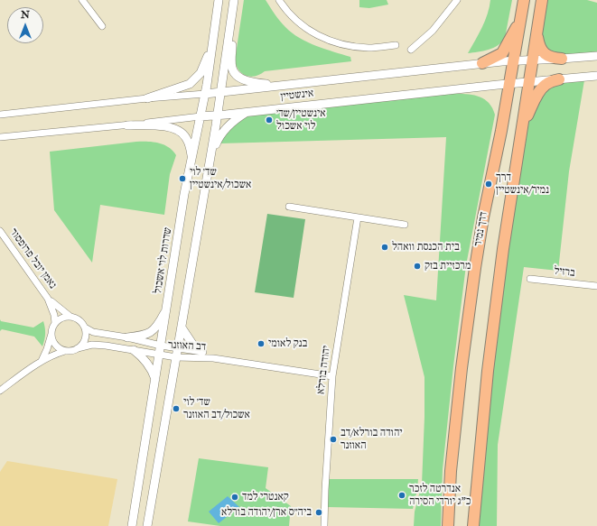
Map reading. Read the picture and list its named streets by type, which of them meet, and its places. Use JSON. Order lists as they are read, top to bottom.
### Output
{
  "streets": {
    "highway": ["דרך נמיר"],
    "street": [
      "אינשטיין",
      "נאמן יובל פרופסור",
      "שדרות לוי אשכול",
      "ברזיל",
      "דב האוזנר",
      "יהודה בורלא"
    ]
  },
  "crossings": [
    ["אינשטיין", "דרך נמיר"],
    ["אינשטיין", "שדרות לוי אשכול"],
    ["שדרות לוי אשכול", "דב האוזנר"],
    ["דב האוזנר", "יהודה בורלא"]
  ],
  "places": [
    "אינשטיין/שד׳ לוי אשכול",
    "שד׳ לוי אשכול/אינשטיין",
    "דרך נמיר/אינשטיין",
    "בית הכנסת וואהל",
    "מרכזיית בזק",
    "בנק לאומי",
    "שד׳ לוי אשכול/דב האוזנר",
    "יהודה בורלא/דב האוזנר",
    "אנדרטה לזכר כ\"ג יורדי הסירה",
    "קאנטרי למד",
    "ביה״ס ארן/יהודה בורלא"
  ],
  "north": "top"
}
